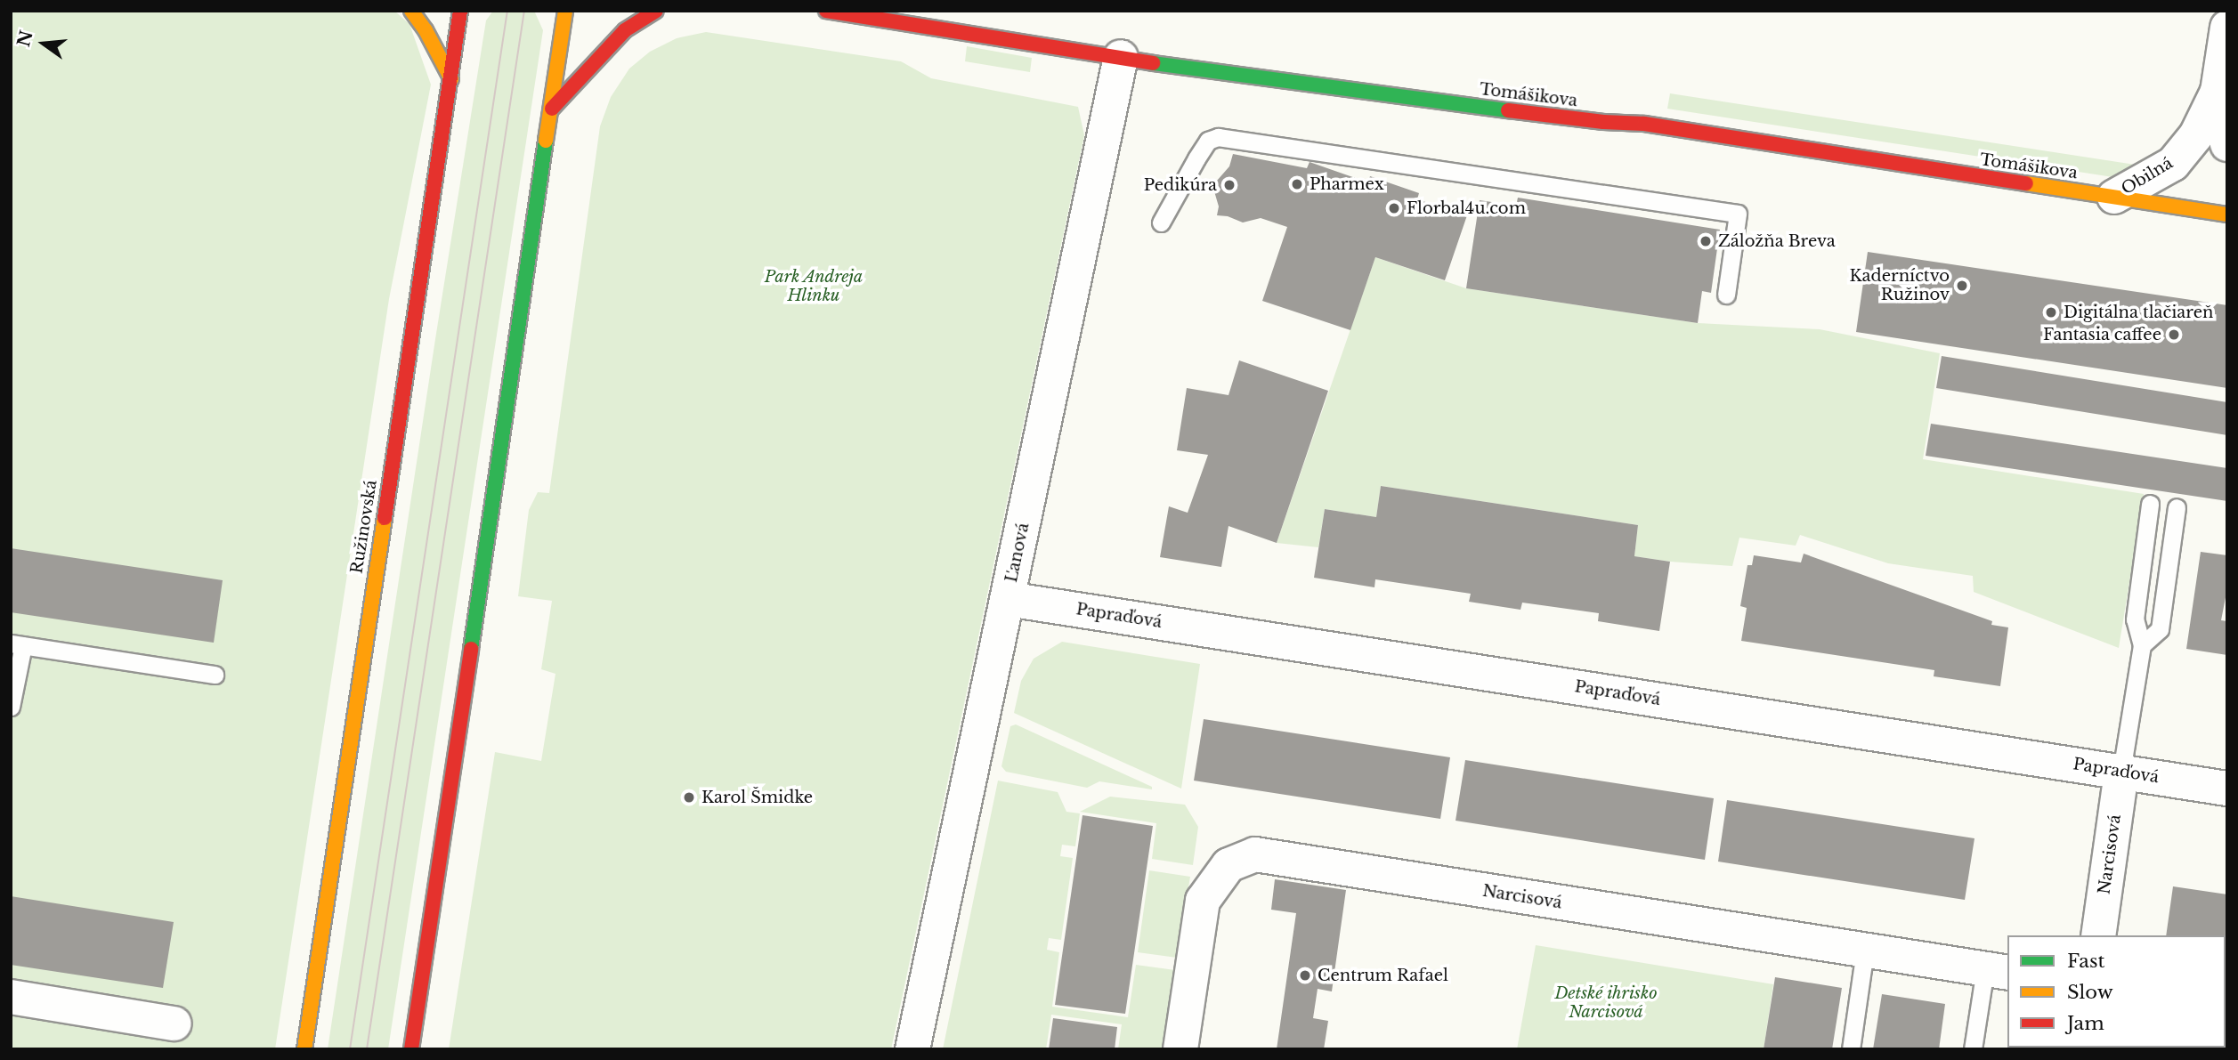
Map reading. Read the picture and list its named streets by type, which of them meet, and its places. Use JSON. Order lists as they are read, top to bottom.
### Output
{
  "streets": {
    "street": [
      "Tomášikova",
      "Obilná",
      "Ružinovská",
      "Ľanová",
      "Papraďová",
      "Narcisová"
    ]
  },
  "crossings": [
    ["Tomášikova", "Obilná"],
    ["Tomášikova", "Ľanová"],
    ["Ľanová", "Papraďová"],
    ["Papraďová", "Narcisová"]
  ],
  "parks": ["Park Andreja Hlinku", "Detské ihrisko Narcisová"],
  "places": [
    "Pharmex",
    "Pedikúra",
    "Florbal4u.com",
    "Záložňa Breva",
    "Kaderníctvo Ružinov",
    "Digitálna tlačiareň",
    "Fantasia caffee",
    "Karol Šmidke",
    "Centrum Rafael"
  ],
  "legend": ["Fast", "Slow", "Jam"],
  "north": "left"
}
